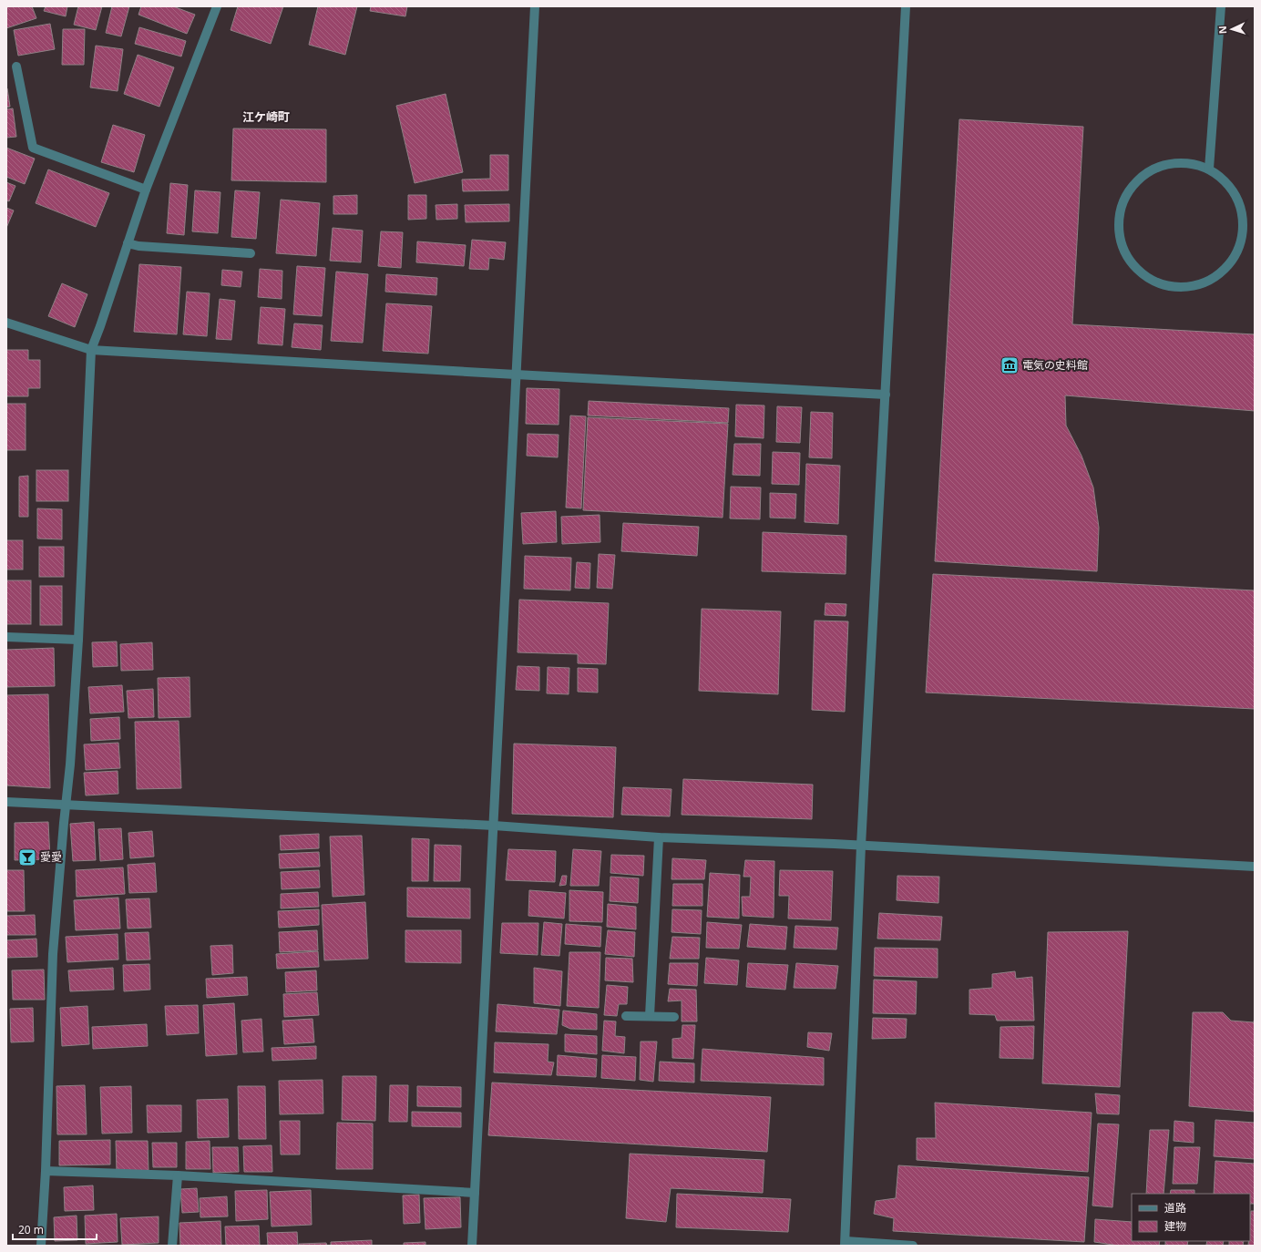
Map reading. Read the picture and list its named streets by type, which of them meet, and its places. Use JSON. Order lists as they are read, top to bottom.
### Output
{
  "districts": ["江ケ崎町"],
  "places": {
    "museum": ["電気の史料館"],
    "bar": ["愛愛"]
  },
  "legend": ["道路", "建物"],
  "scale_bar": "20 m",
  "north": "left"
}
